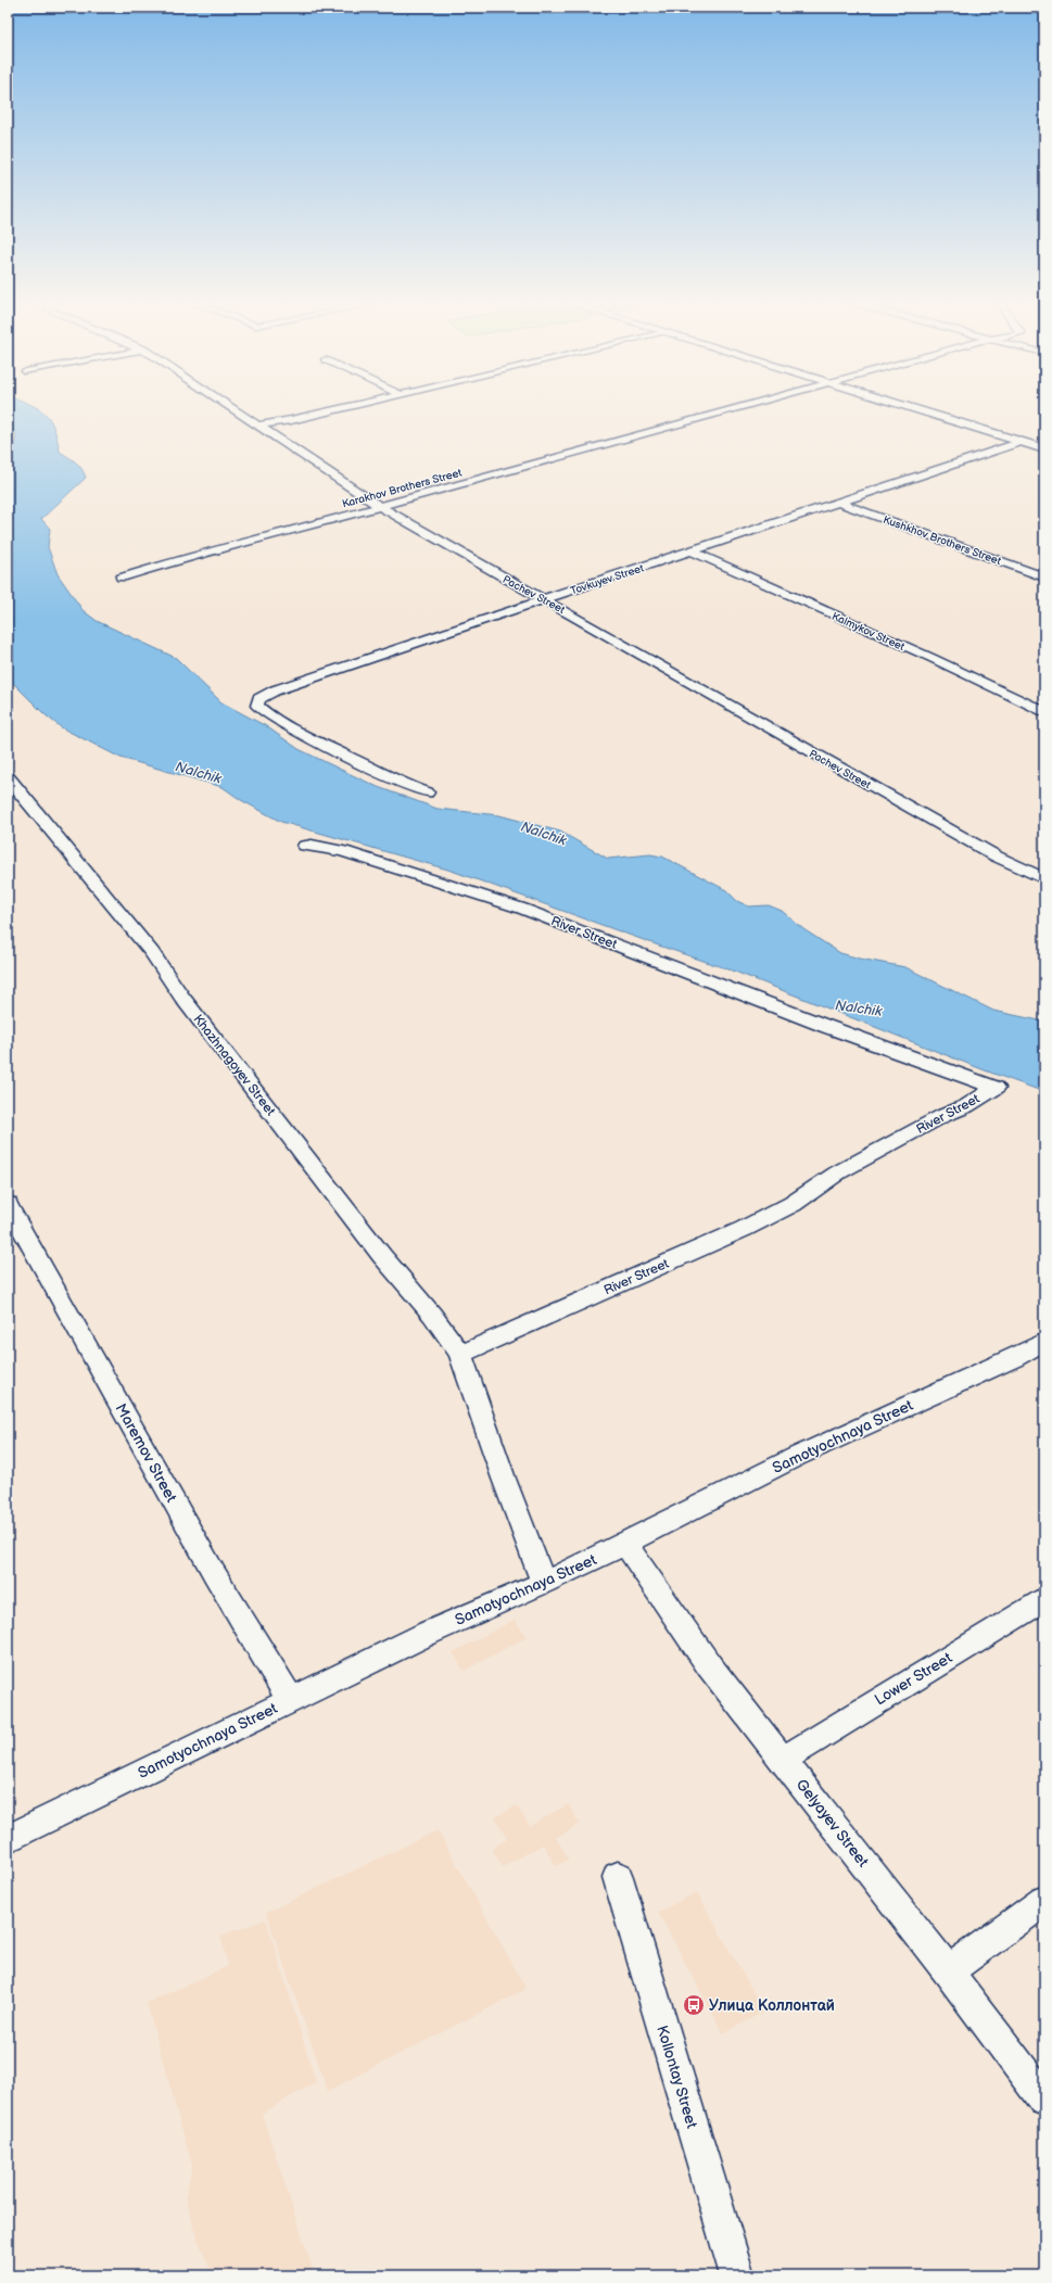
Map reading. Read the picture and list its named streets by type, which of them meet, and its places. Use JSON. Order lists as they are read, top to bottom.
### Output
{
  "streets": {
    "street": [
      "Karakhov Brothers Street",
      "Kushkhov Brothers Street",
      "Tovkuyev Street",
      "Pachev Street",
      "Kalmykov Street",
      "River Street",
      "Khazhnagoyev Street",
      "Samotyochnaya Street",
      "Maremov Street",
      "Lower Street",
      "Gelyayev Street",
      "Kollontay Street"
    ]
  },
  "crossings": [
    ["Karakhov Brothers Street", "Pachev Street"],
    ["Kushkhov Brothers Street", "Tovkuyev Street"],
    ["Tovkuyev Street", "Pachev Street"],
    ["Tovkuyev Street", "Kalmykov Street"],
    ["River Street", "Khazhnagoyev Street"],
    ["Samotyochnaya Street", "Maremov Street"],
    ["Samotyochnaya Street", "Gelyayev Street"],
    ["Lower Street", "Gelyayev Street"]
  ],
  "water": ["Nalchik"],
  "places": {
    "bus stop": ["Улица Коллонтай"]
  }
}
